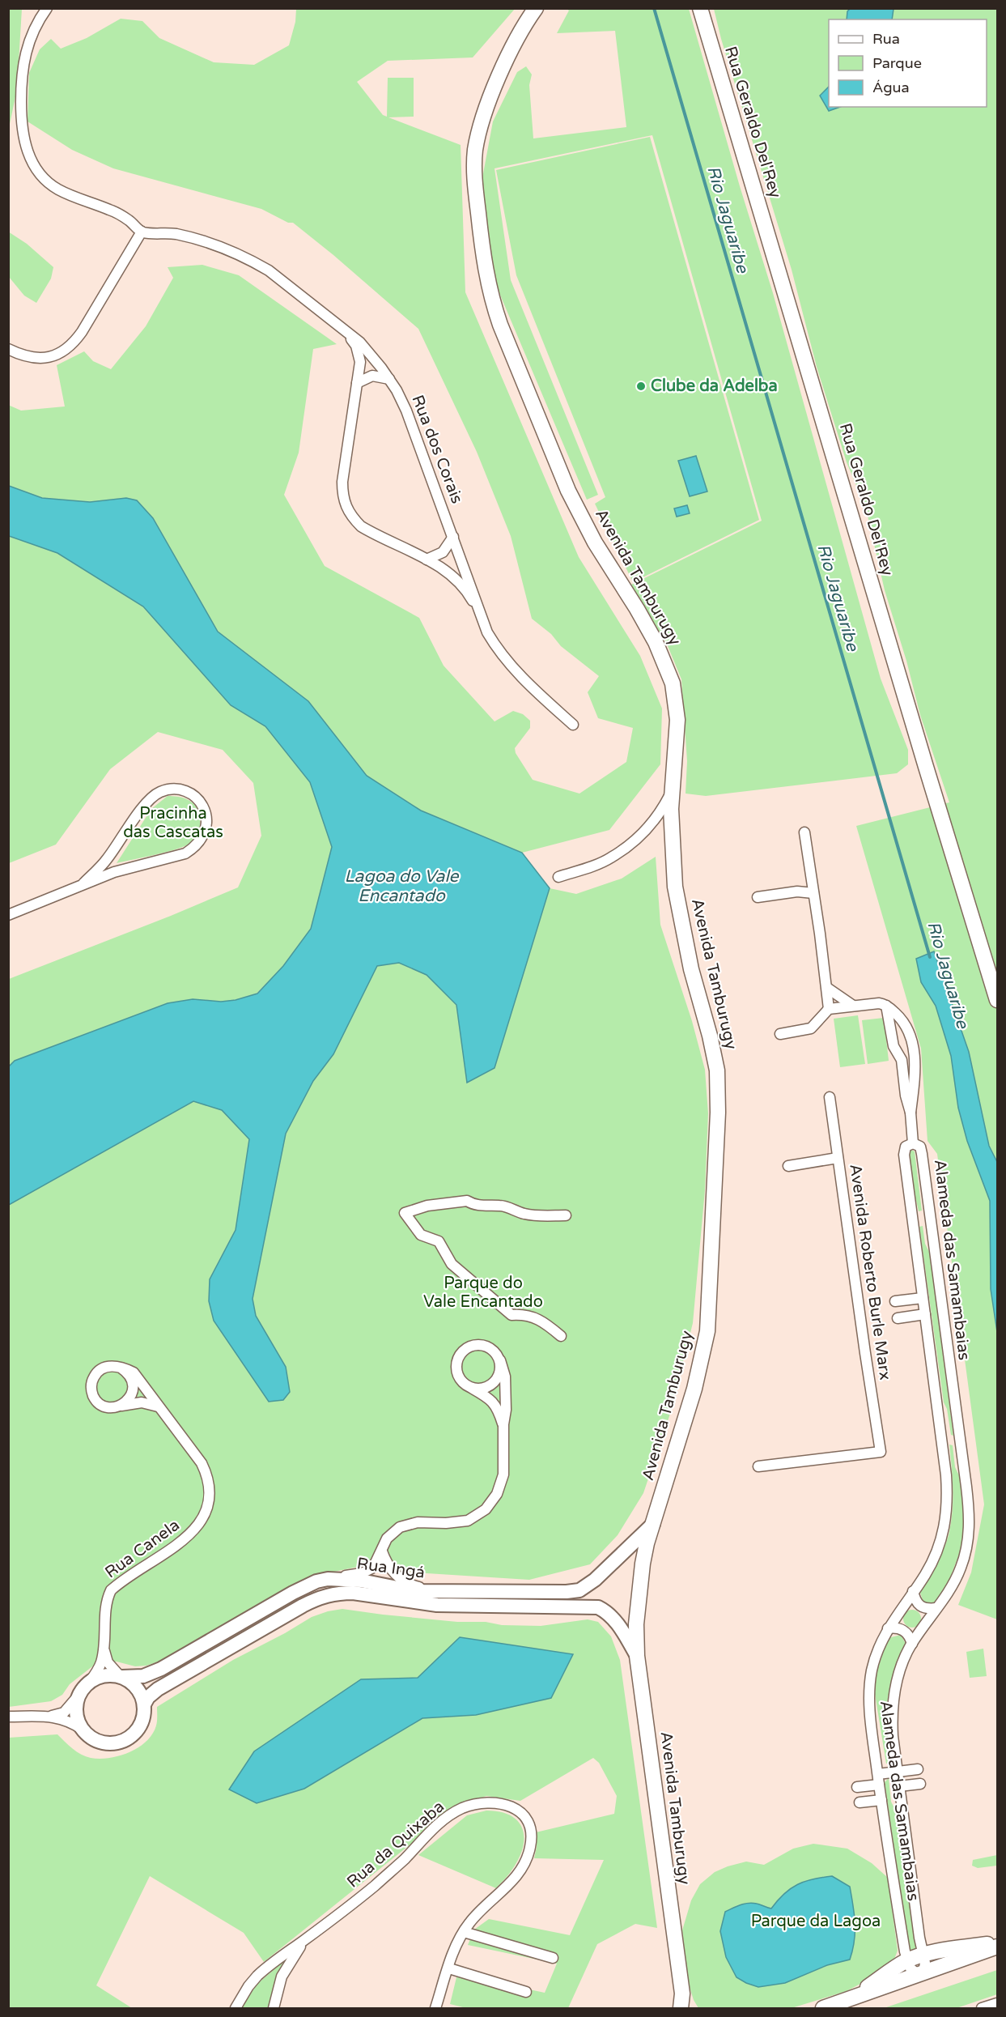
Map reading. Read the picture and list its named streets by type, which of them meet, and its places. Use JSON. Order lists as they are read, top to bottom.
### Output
{
  "streets": {
    "main road": ["Rua Geraldo Del'Rey", "Avenida Tamburugy"],
    "street": [
      "Rua dos Corais",
      "Alameda das Samambaias",
      "Avenida Roberto Burle Marx",
      "Rua Canela",
      "Rua Ingá",
      "Rua da Quixaba"
    ]
  },
  "crossings": [
    ["Avenida Tamburugy", "Rua Ingá"],
    ["Rua Canela", "Rua Ingá"]
  ],
  "water": ["Rio Jaguaribe", "Lagoa do Vale Encantado"],
  "parks": ["Pracinha das Cascatas", "Parque do Vale Encantado", "Parque da Lagoa"],
  "places": ["Clube da Adelba"],
  "legend": ["Rua", "Parque", "Água"]
}
